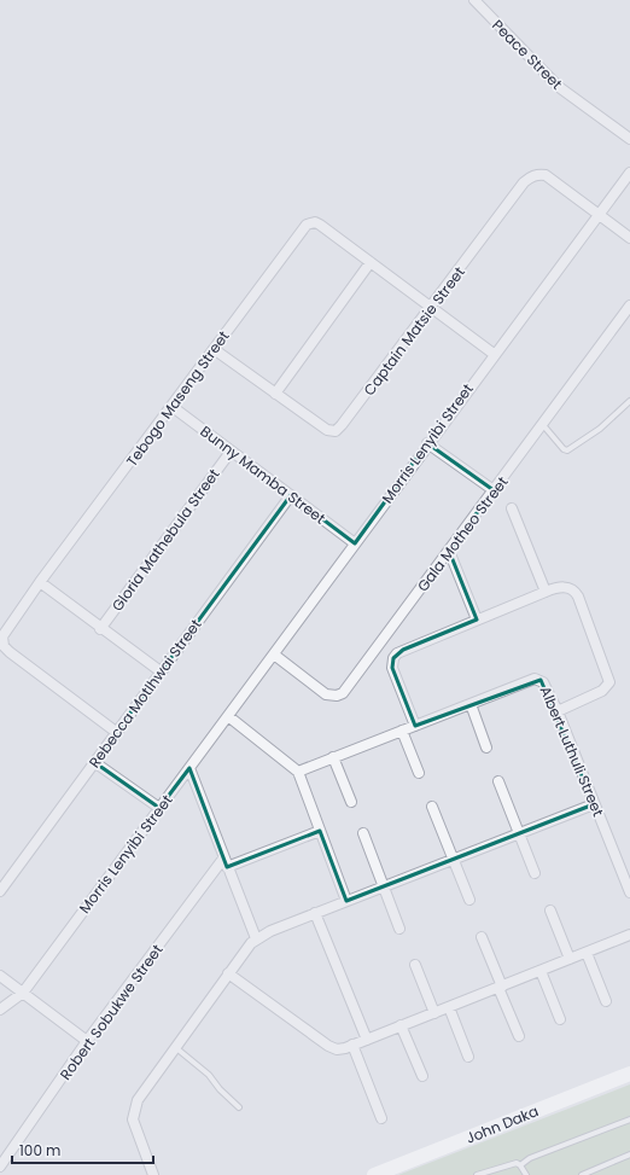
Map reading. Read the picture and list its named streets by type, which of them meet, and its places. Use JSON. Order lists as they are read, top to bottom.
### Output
{
  "streets": {
    "street": [
      "Peace Street",
      "Captain Matsie Street",
      "Tebogo Maseng Street",
      "Morris Lenyibi Street",
      "Bunny Mamba Street",
      "Gala Motheo Street",
      "Gloria Mathebula Street",
      "Rebecca Motlhwai Street",
      "Albert Luthuli Street",
      "Robert Sobukwe Street",
      "John Daka"
    ]
  },
  "crossings": [
    ["Captain Matsie Street", "Tebogo Maseng Street"],
    ["Captain Matsie Street", "Morris Lenyibi Street"],
    ["Tebogo Maseng Street", "Morris Lenyibi Street"],
    ["Tebogo Maseng Street", "Bunny Mamba Street"],
    ["Tebogo Maseng Street", "Rebecca Motlhwai Street"],
    ["Morris Lenyibi Street", "Bunny Mamba Street"],
    ["Morris Lenyibi Street", "Gala Motheo Street"],
    ["Bunny Mamba Street", "Gloria Mathebula Street"],
    ["Bunny Mamba Street", "Rebecca Motlhwai Street"]
  ],
  "scale_bar": "100 m"
}
